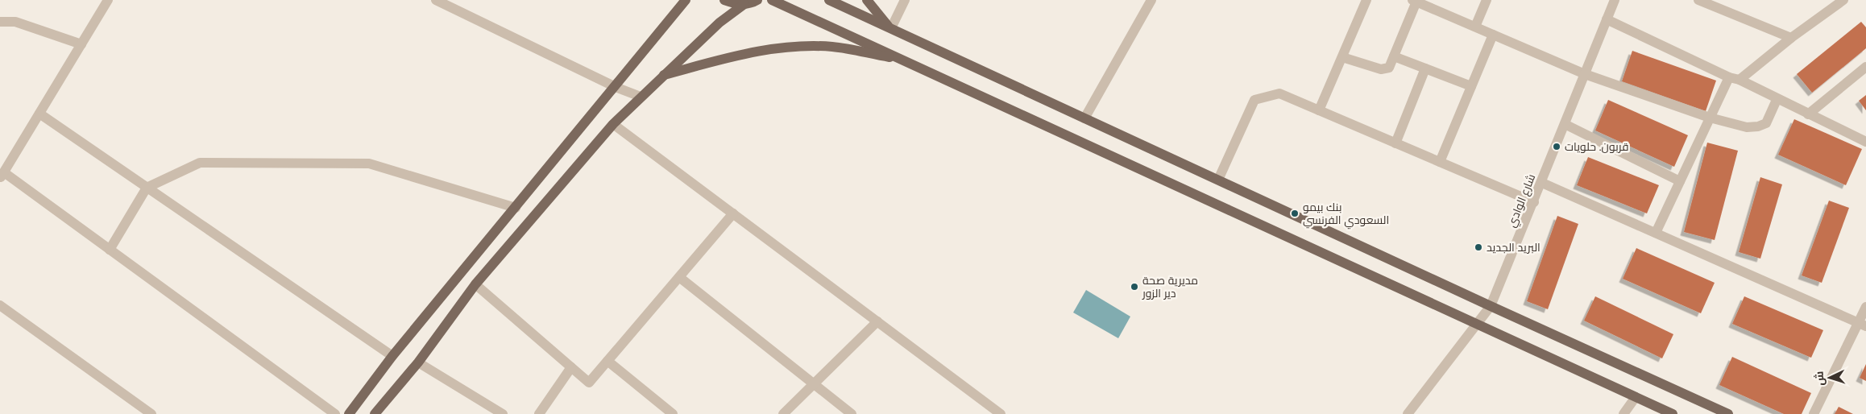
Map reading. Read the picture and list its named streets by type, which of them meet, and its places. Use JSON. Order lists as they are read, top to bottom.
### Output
{
  "streets": {
    "street": ["شارع الوادي"]
  },
  "places": [
    "قربون. حلويات",
    "بنك بيمو السعودي الفرنسي",
    "البريد الجديد",
    "مديرية صحة دير الزور"
  ],
  "north": "left"
}
